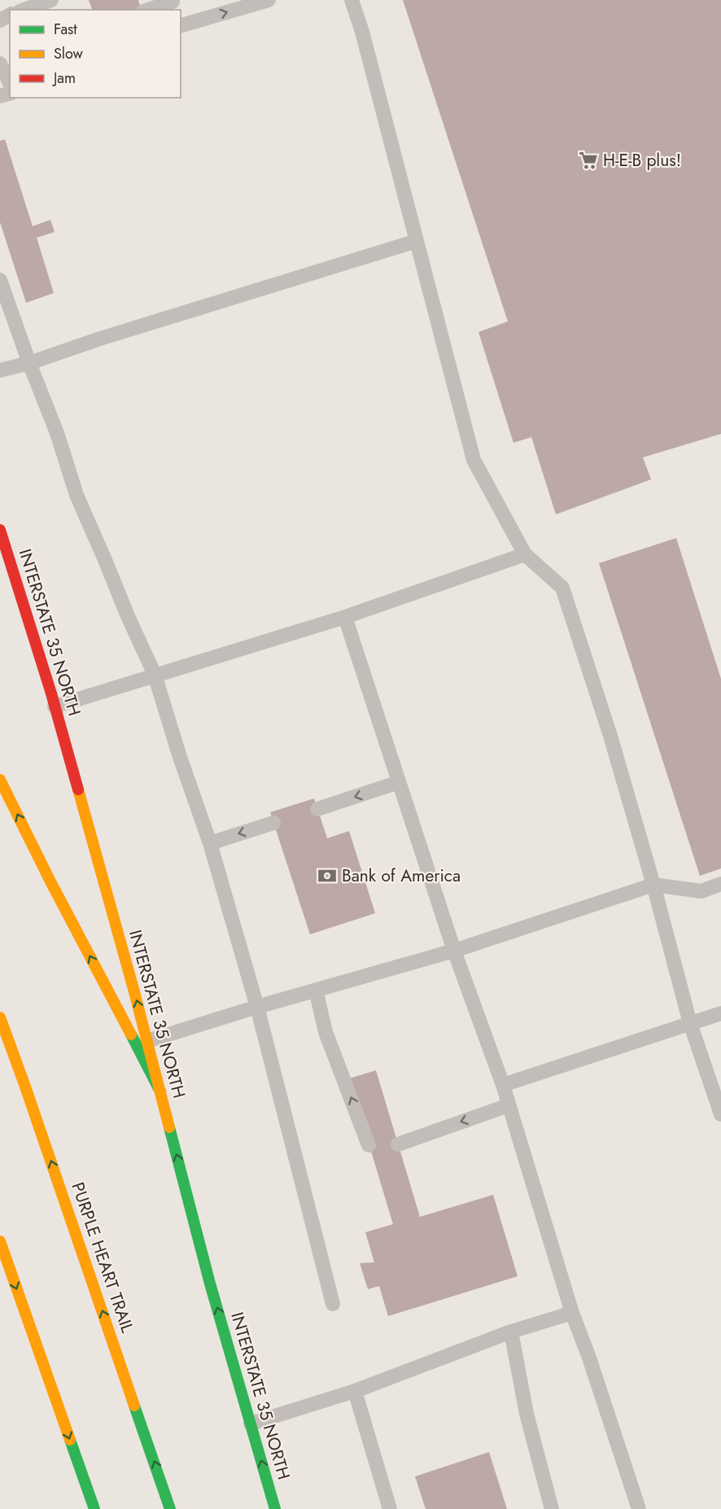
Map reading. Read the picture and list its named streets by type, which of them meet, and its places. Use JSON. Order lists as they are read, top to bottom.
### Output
{
  "streets": {
    "main road": ["INTERSTATE 35 NORTH", "PURPLE HEART TRAIL"]
  },
  "places": {
    "supermarket": ["H-E-B plus!"],
    "bank": ["Bank of America"]
  },
  "legend": ["Fast", "Slow", "Jam"]
}
